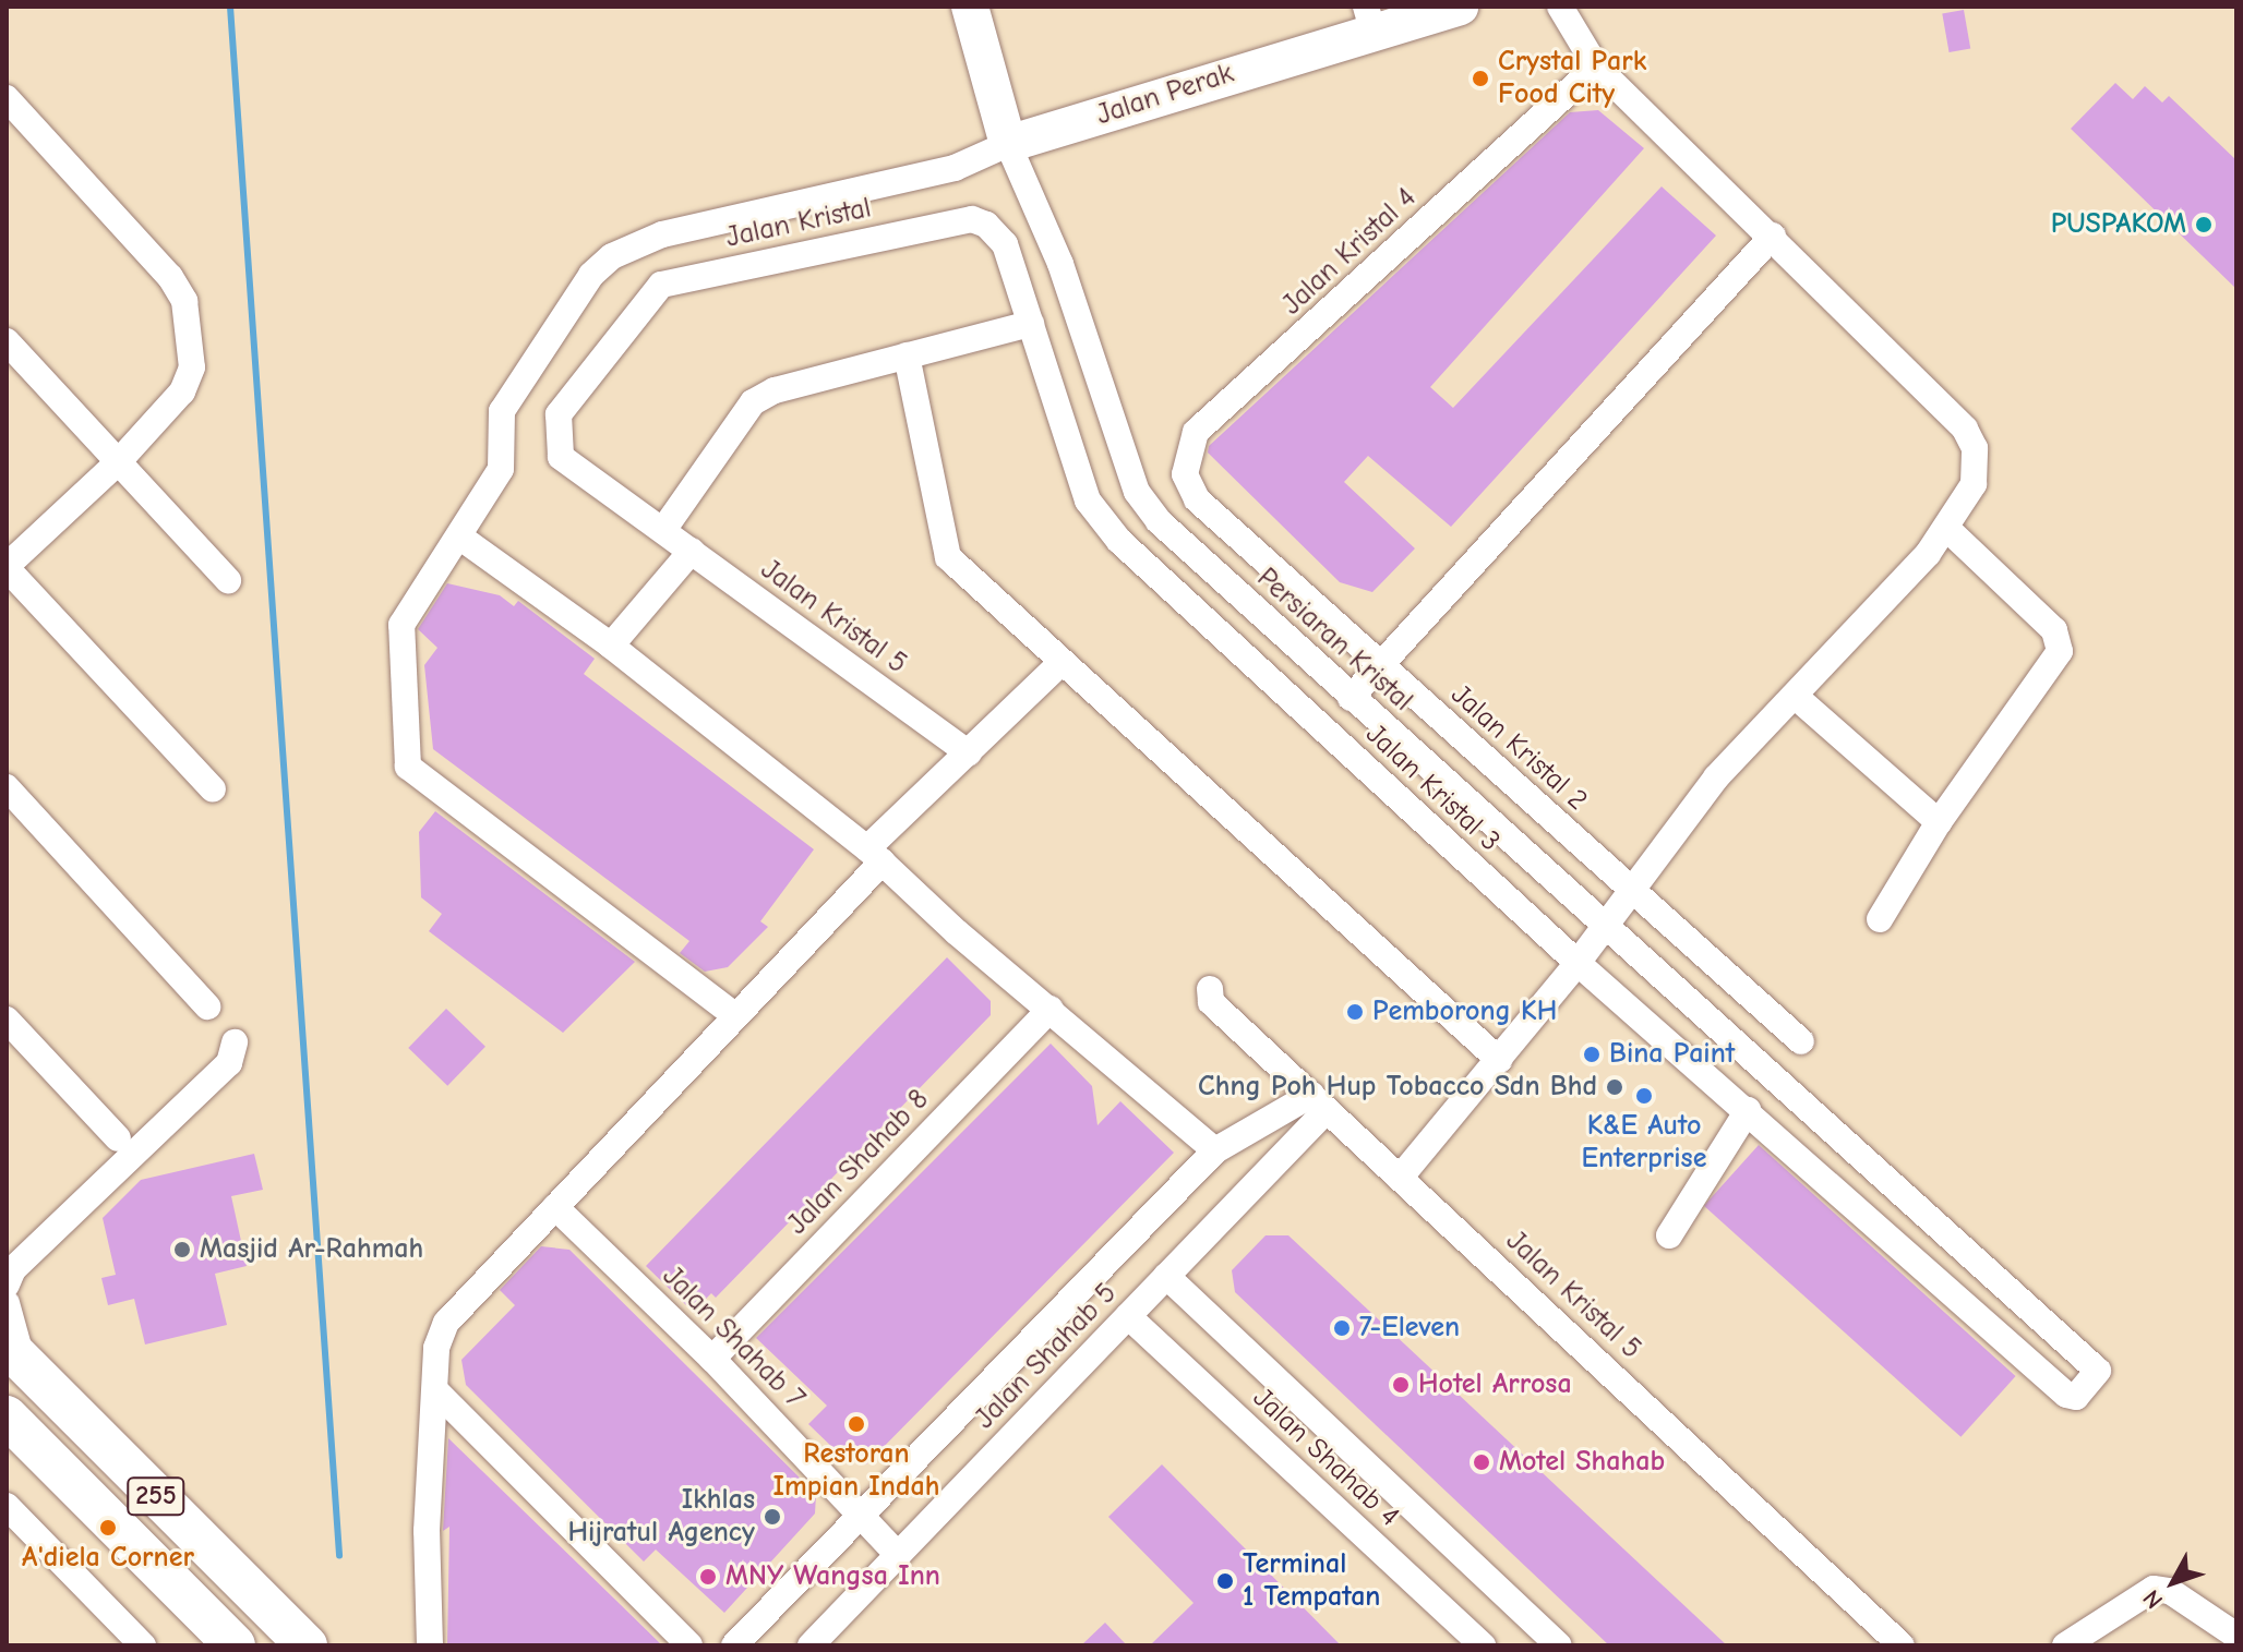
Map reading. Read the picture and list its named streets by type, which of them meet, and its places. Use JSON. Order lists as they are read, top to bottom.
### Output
{
  "streets": {
    "main road": ["255"],
    "street": [
      "Jalan Perak",
      "Jalan Kristal",
      "Jalan Kristal 4",
      "Jalan Kristal 5",
      "Persiaran Kristal",
      "Jalan Kristal 2",
      "Jalan Kristal 3",
      "Jalan Shahab 8",
      "Jalan Shahab 7",
      "Jalan Shahab 5",
      "Jalan Shahab 4"
    ]
  },
  "crossings": [
    ["Jalan Perak", "Jalan Kristal"],
    ["Jalan Perak", "Persiaran Kristal"],
    ["Jalan Kristal", "Persiaran Kristal"],
    ["Jalan Kristal", "Jalan Kristal 3"],
    ["Jalan Kristal 4", "Jalan Kristal 2"],
    ["Jalan Kristal 5", "Jalan Shahab 5"],
    ["Persiaran Kristal", "Jalan Kristal 3"],
    ["Jalan Shahab 8", "Jalan Shahab 7"],
    ["Jalan Shahab 7", "Jalan Shahab 5"],
    ["Jalan Shahab 5", "Jalan Shahab 4"]
  ],
  "places": [
    "Crystal Park Food City",
    "PUSPAKOM",
    "Pemborong KH",
    "Bina Paint",
    "Chng Poh Hup Tobacco Sdn Bhd",
    "K&E Auto Enterprise",
    "Masjid Ar-Rahmah",
    "7-Eleven",
    "Hotel Arrosa",
    "Restoran Impian Indah",
    "Motel Shahab",
    "Ikhlas Hijratul Agency",
    "A'diela Corner",
    "MNY Wangsa Inn",
    "Terminal 1 Tempatan"
  ],
  "north": "bottom left"
}
